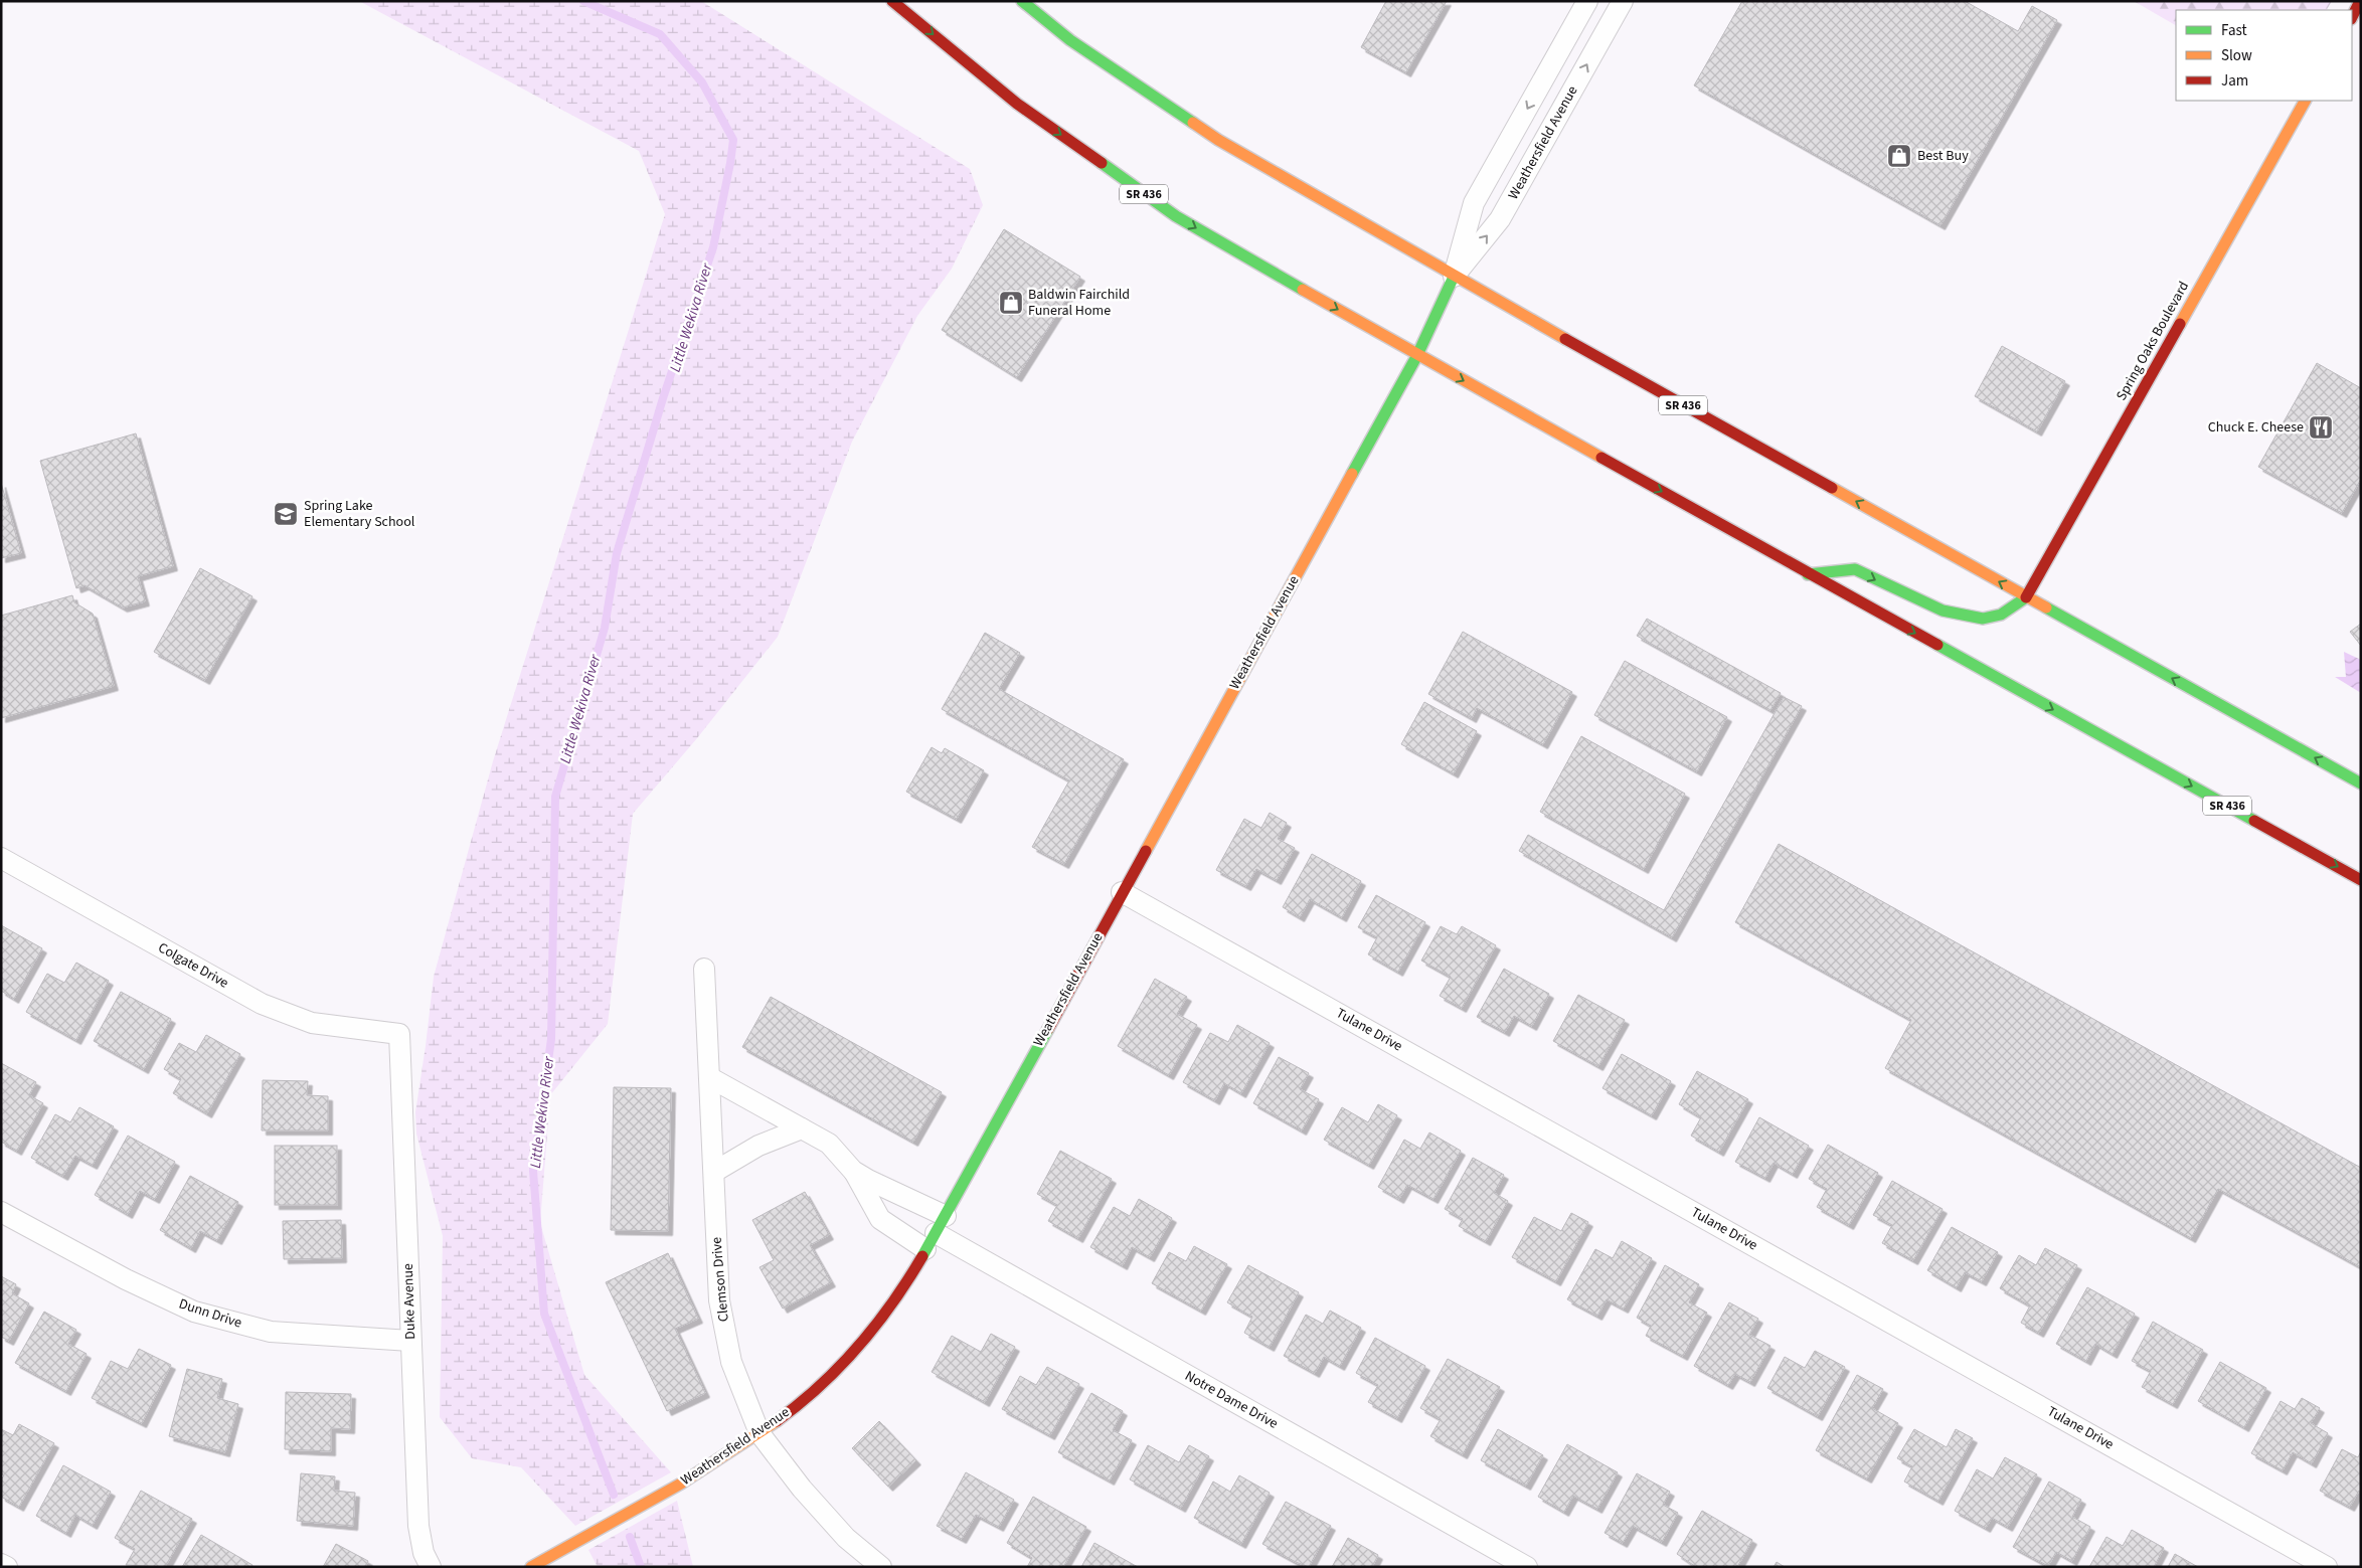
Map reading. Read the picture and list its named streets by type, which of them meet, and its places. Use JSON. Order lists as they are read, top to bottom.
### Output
{
  "streets": {
    "main road": ["Weathersfield Avenue", "SR 436", "Spring Oaks Boulevard"],
    "street": [
      "Colgate Drive",
      "Tulane Drive",
      "Clemson Drive",
      "Duke Avenue",
      "Dunn Drive",
      "Notre Dame Drive"
    ]
  },
  "crossings": [
    ["Weathersfield Avenue", "SR 436"],
    ["Weathersfield Avenue", "Tulane Drive"],
    ["Weathersfield Avenue", "Clemson Drive"],
    ["Weathersfield Avenue", "Notre Dame Drive"],
    ["SR 436", "Spring Oaks Boulevard"],
    ["Colgate Drive", "Duke Avenue"],
    ["Clemson Drive", "Notre Dame Drive"],
    ["Duke Avenue", "Dunn Drive"]
  ],
  "water": ["Little Wekiva River"],
  "places": {
    "shop": ["Best Buy", "Baldwin Fairchild Funeral Home"],
    "restaurant": ["Chuck E. Cheese"],
    "school or university": ["Spring Lake Elementary School"]
  },
  "legend": ["Fast", "Slow", "Jam"]
}
